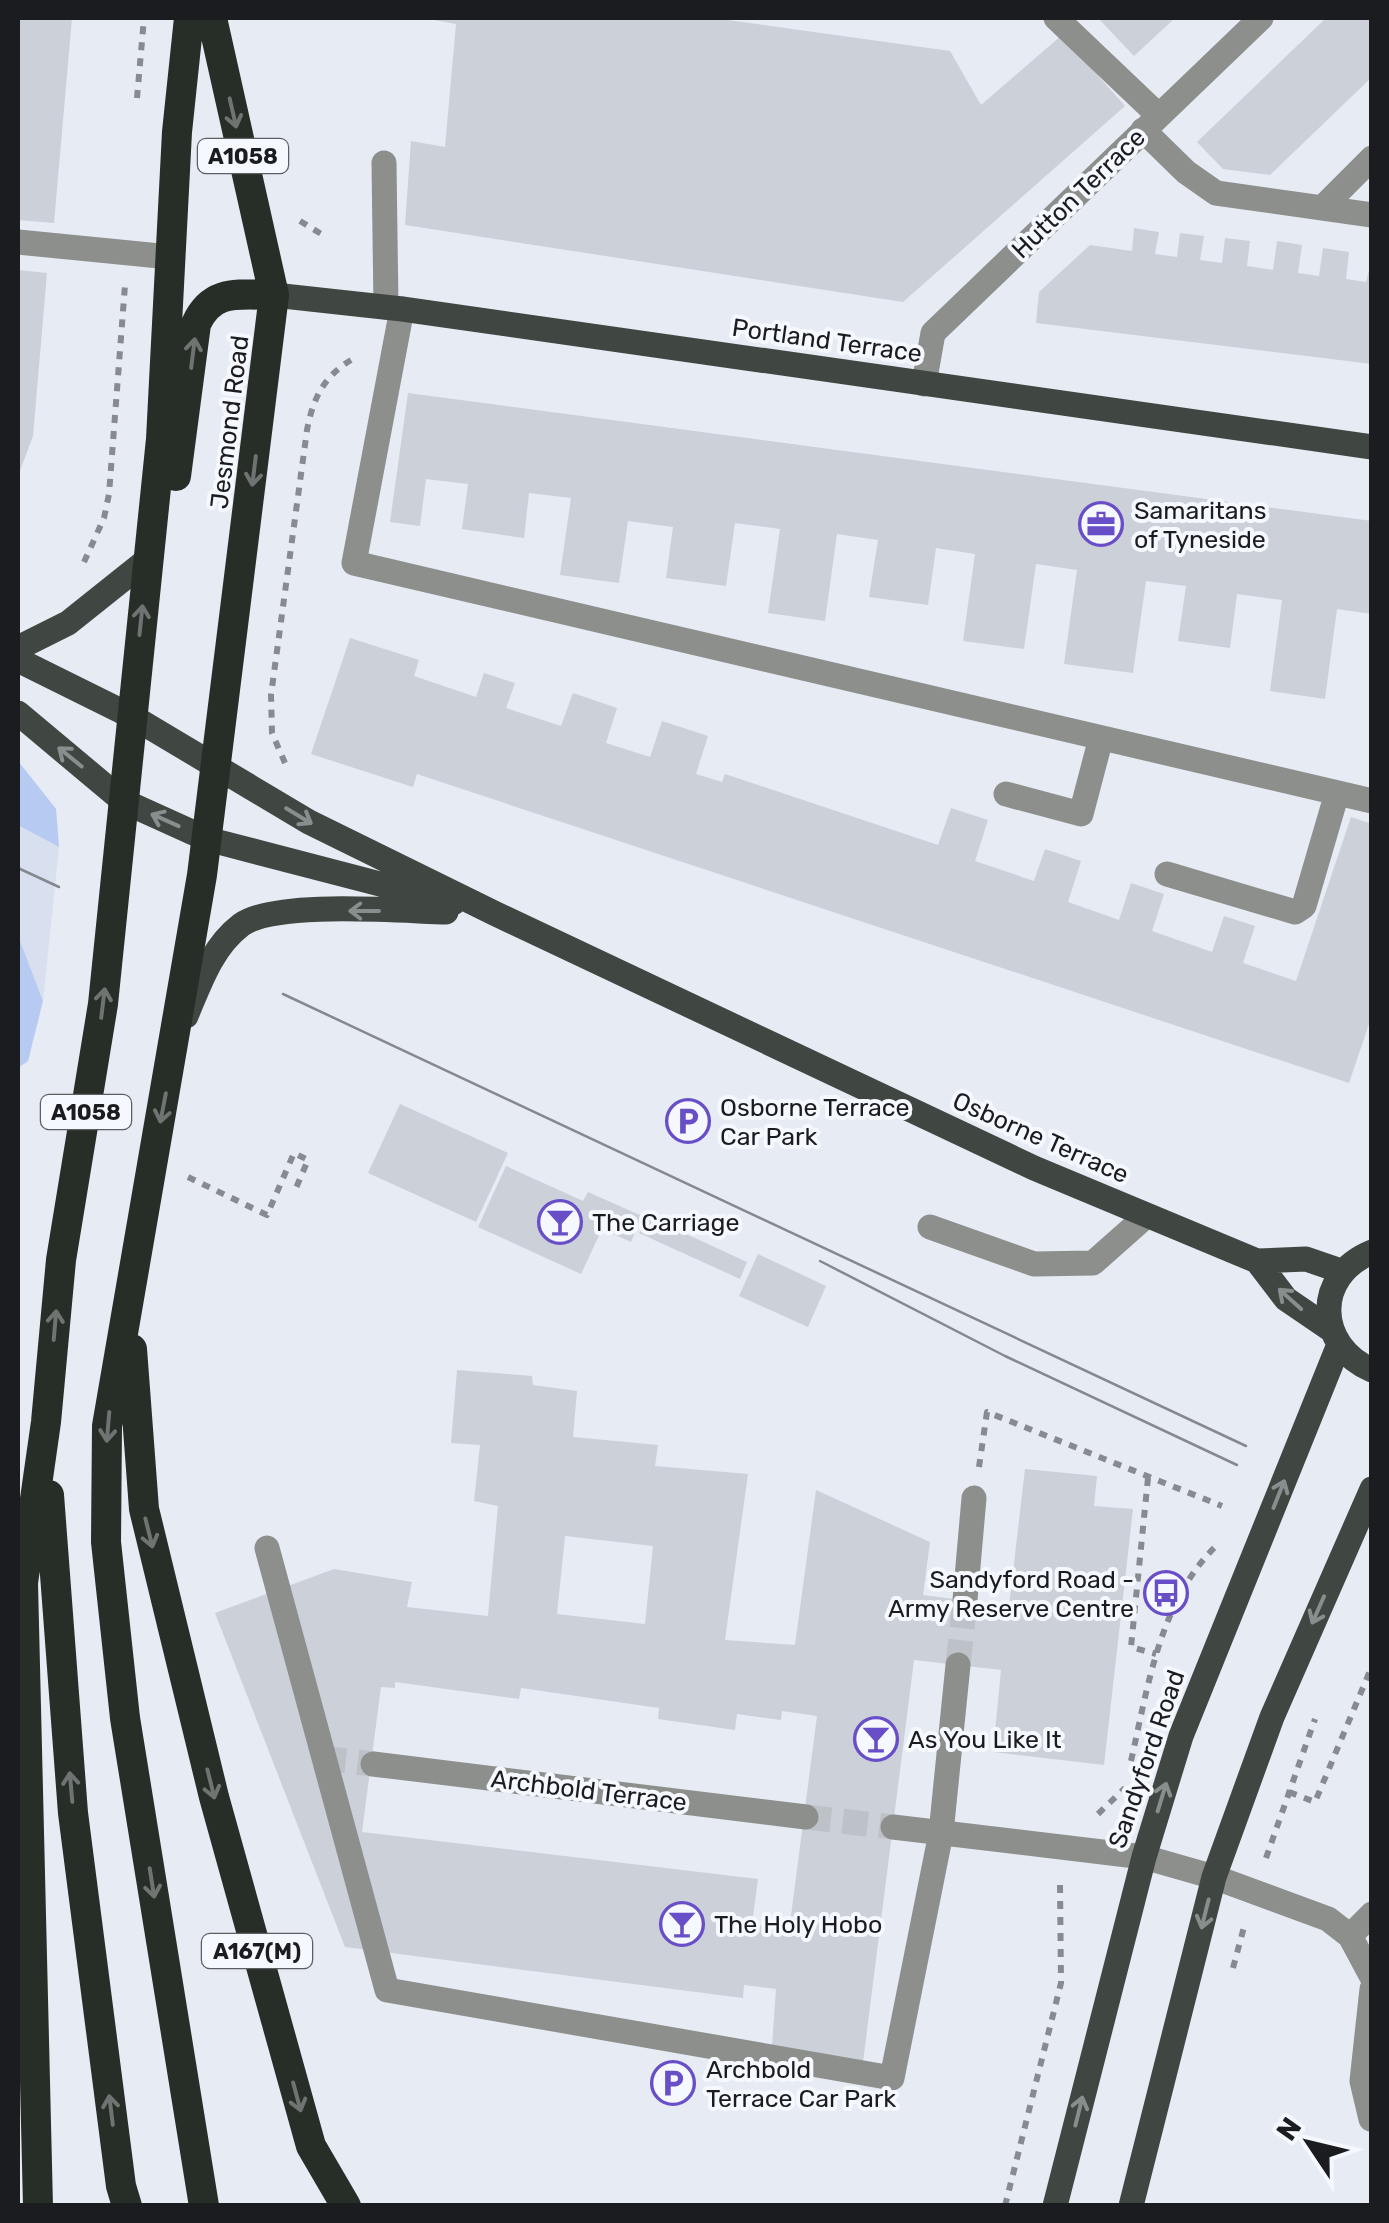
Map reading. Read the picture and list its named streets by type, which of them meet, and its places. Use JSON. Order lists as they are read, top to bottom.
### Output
{
  "streets": {
    "highway": ["A1058", "Jesmond Road", "A167(M)"],
    "main road": ["Portland Terrace", "Osborne Terrace", "Sandyford Road"],
    "street": ["Hutton Terrace", "Archbold Terrace"]
  },
  "crossings": [
    ["A1058", "Portland Terrace"],
    ["A1058", "Jesmond Road"],
    ["A1058", "Osborne Terrace"],
    ["A1058", "A167(M)"],
    ["Hutton Terrace", "Portland Terrace"],
    ["Portland Terrace", "Jesmond Road"],
    ["Jesmond Road", "Osborne Terrace"],
    ["Osborne Terrace", "Sandyford Road"]
  ],
  "places": {
    "office": ["Samaritans of Tyneside"],
    "parking": ["Osborne Terrace Car Park", "Archbold Terrace Car Park"],
    "bar": ["The Carriage", "As You Like It", "The Holy Hobo"],
    "bus stop": ["Sandyford Road - Army Reserve Centre"]
  },
  "north": "top left"
}
